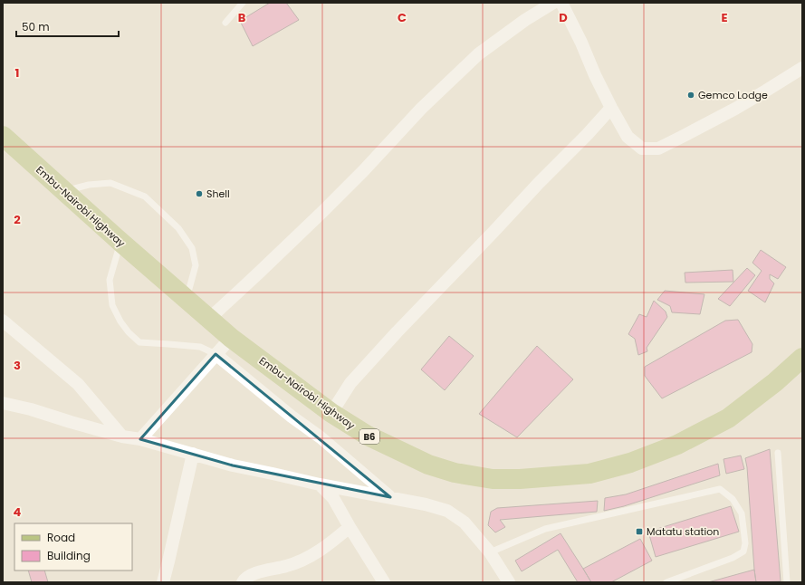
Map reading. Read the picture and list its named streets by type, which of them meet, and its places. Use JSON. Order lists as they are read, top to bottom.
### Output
{
  "streets": {
    "main road": ["Embu-Nairobi Highway", "B6"]
  },
  "places": {
    "other": ["Gemco Lodge", "Shell"],
    "transit": ["Matatu station"]
  },
  "legend": ["Road", "Building"],
  "scale_bar": "50 m",
  "grid": {
    "columns": [
      "B",
      "C",
      "D",
      "E"
    ],
    "rows": [
      "1",
      "2",
      "3",
      "4"
    ]
  }
}
